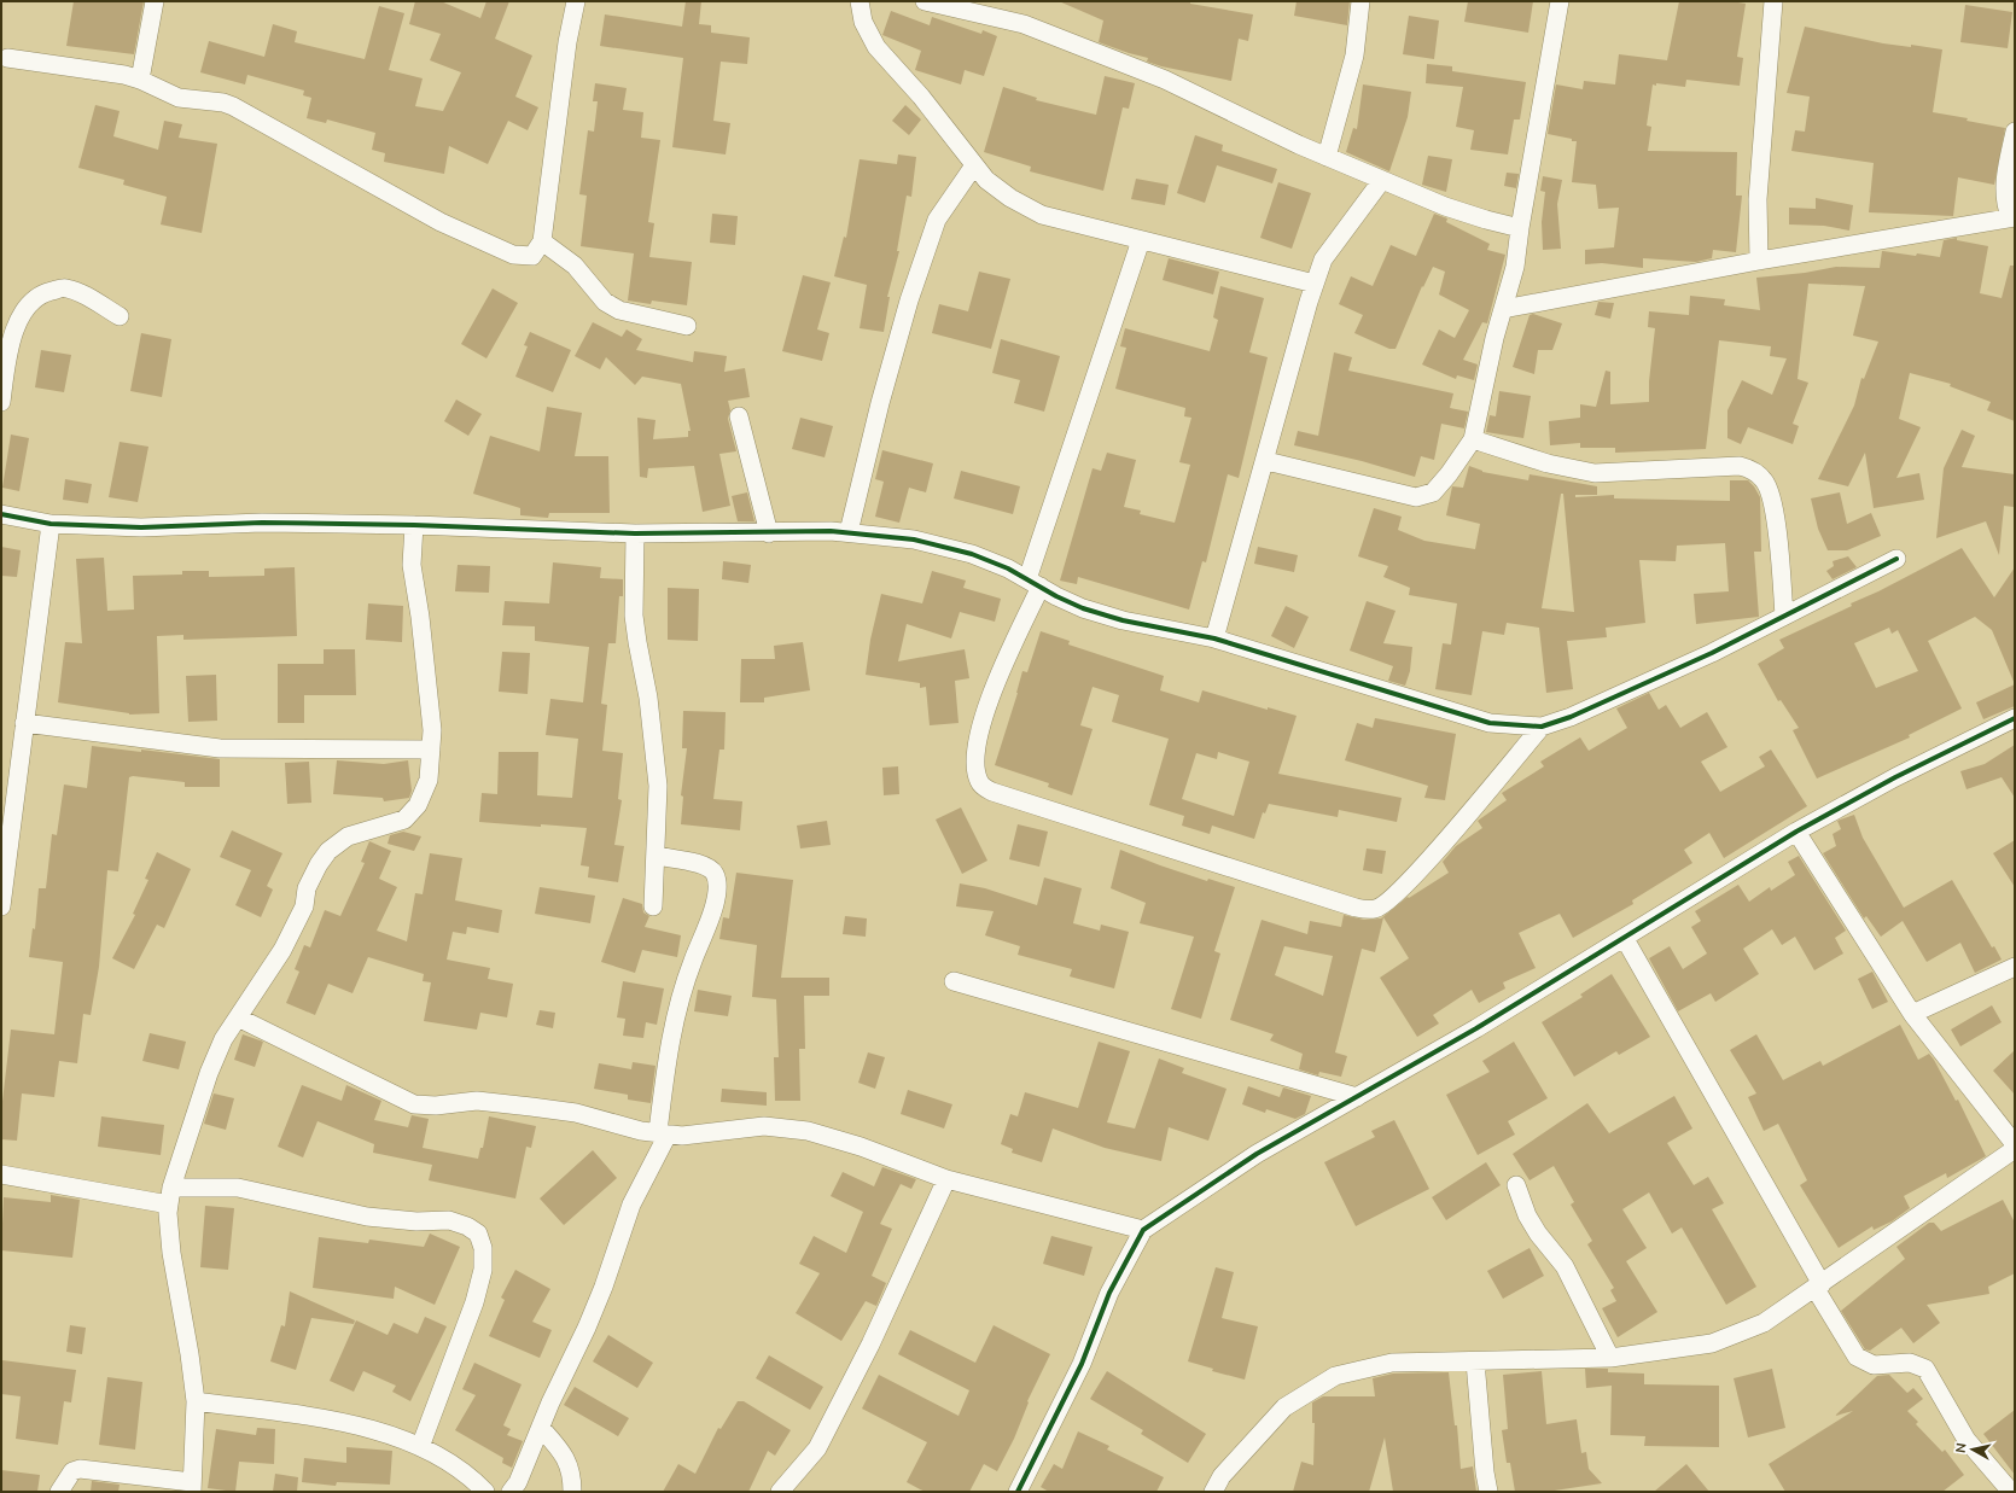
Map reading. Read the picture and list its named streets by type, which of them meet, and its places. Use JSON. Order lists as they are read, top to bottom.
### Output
{
  "north": "left"
}
